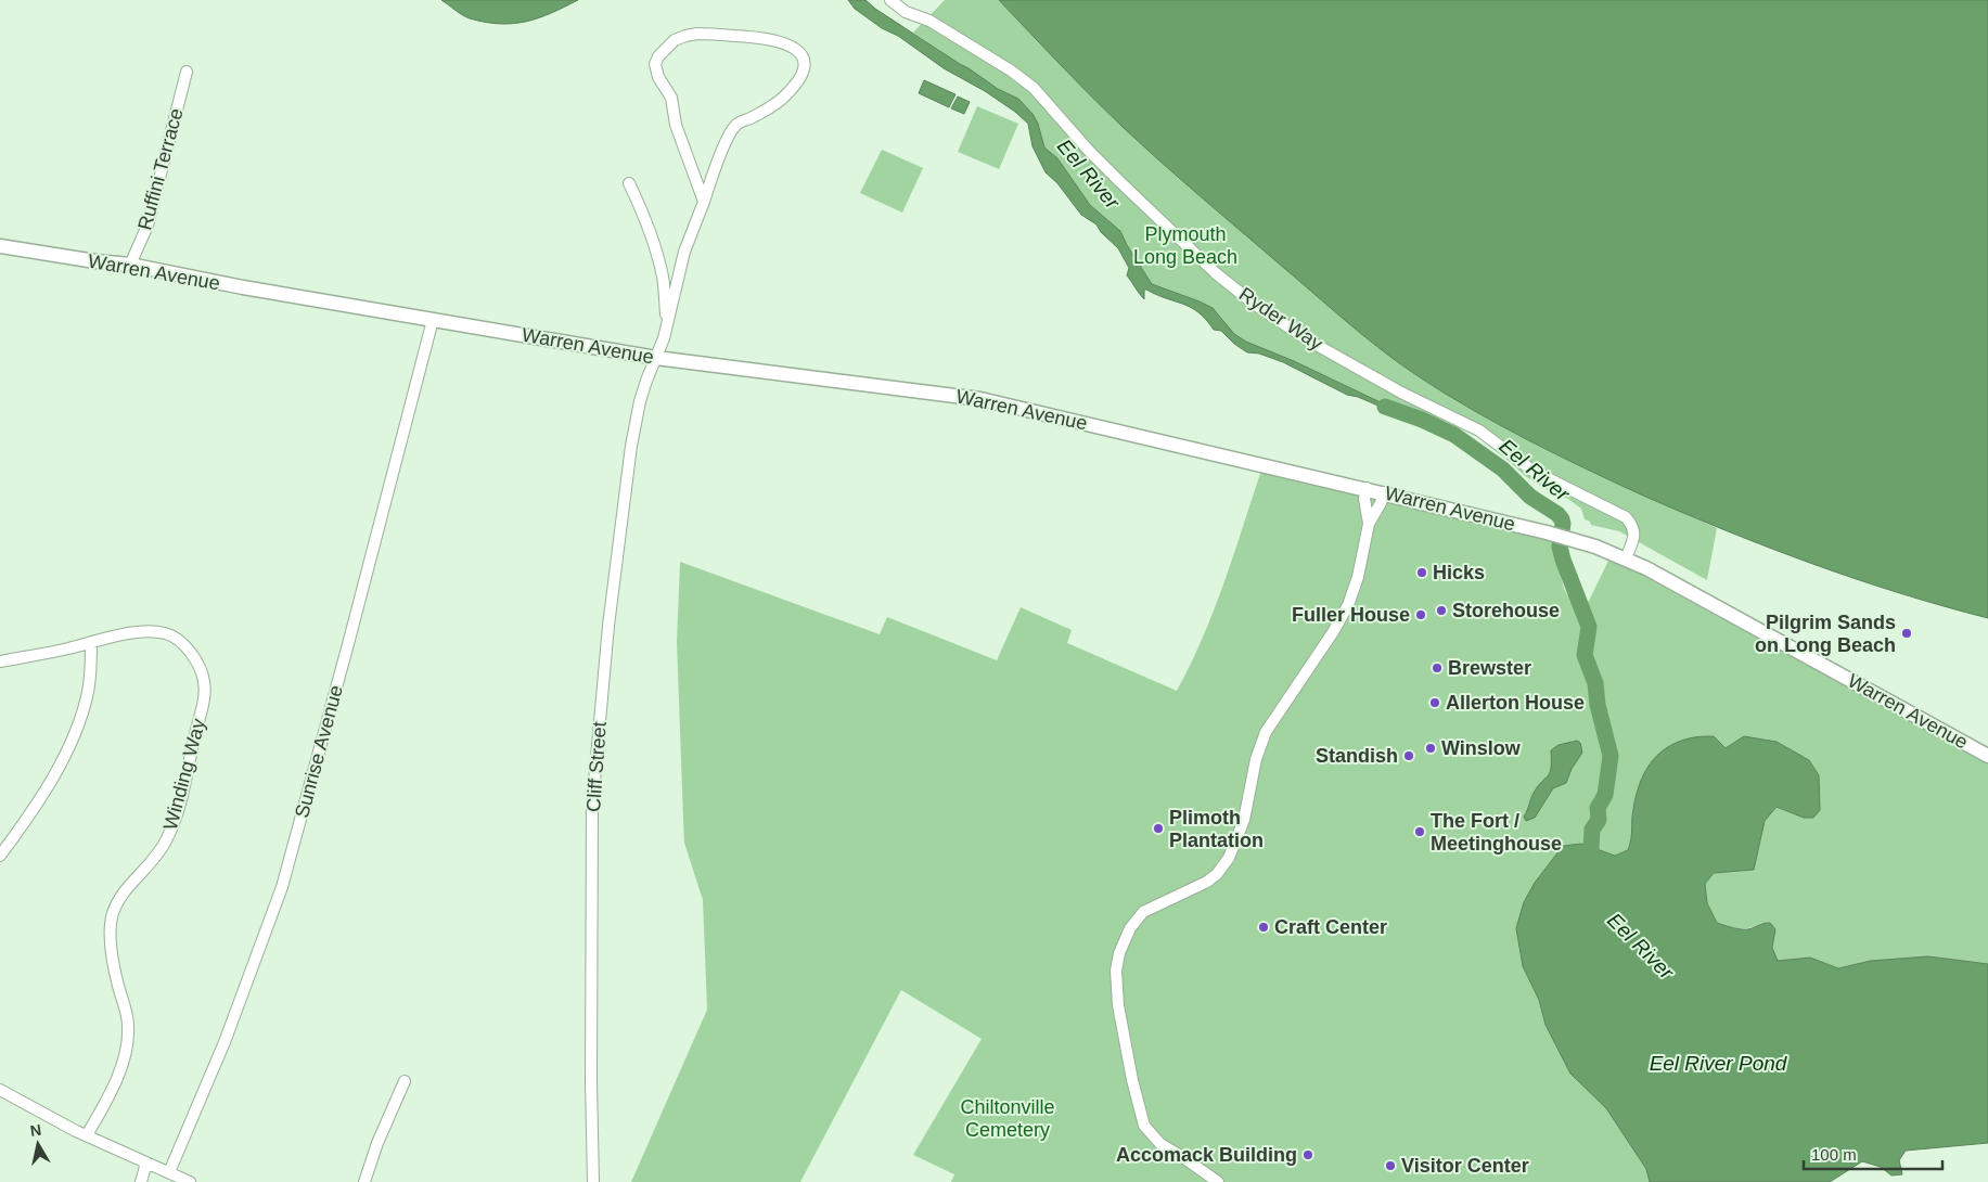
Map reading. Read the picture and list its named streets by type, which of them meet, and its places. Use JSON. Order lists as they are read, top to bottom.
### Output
{
  "streets": {
    "main road": ["Warren Avenue"],
    "street": [
      "Ruffini Terrace",
      "Ryder Way",
      "Sunrise Avenue",
      "Cliff Street",
      "Winding Way"
    ]
  },
  "crossings": [
    ["Ruffini Terrace", "Warren Avenue"],
    ["Warren Avenue", "Ryder Way"],
    ["Warren Avenue", "Sunrise Avenue"],
    ["Warren Avenue", "Cliff Street"]
  ],
  "water": ["Eel River", "Eel River Pond"],
  "parks": ["Plymouth Long Beach", "Chiltonville Cemetery"],
  "places": [
    "Hicks",
    "Storehouse",
    "Fuller House",
    "Pilgrim Sands on Long Beach",
    "Brewster",
    "Allerton House",
    "Winslow",
    "Standish",
    "Plimoth Plantation",
    "The Fort / Meetinghouse",
    "Craft Center",
    "Accomack Building",
    "Visitor Center"
  ],
  "scale_bar": "100 m",
  "north": "top"
}
